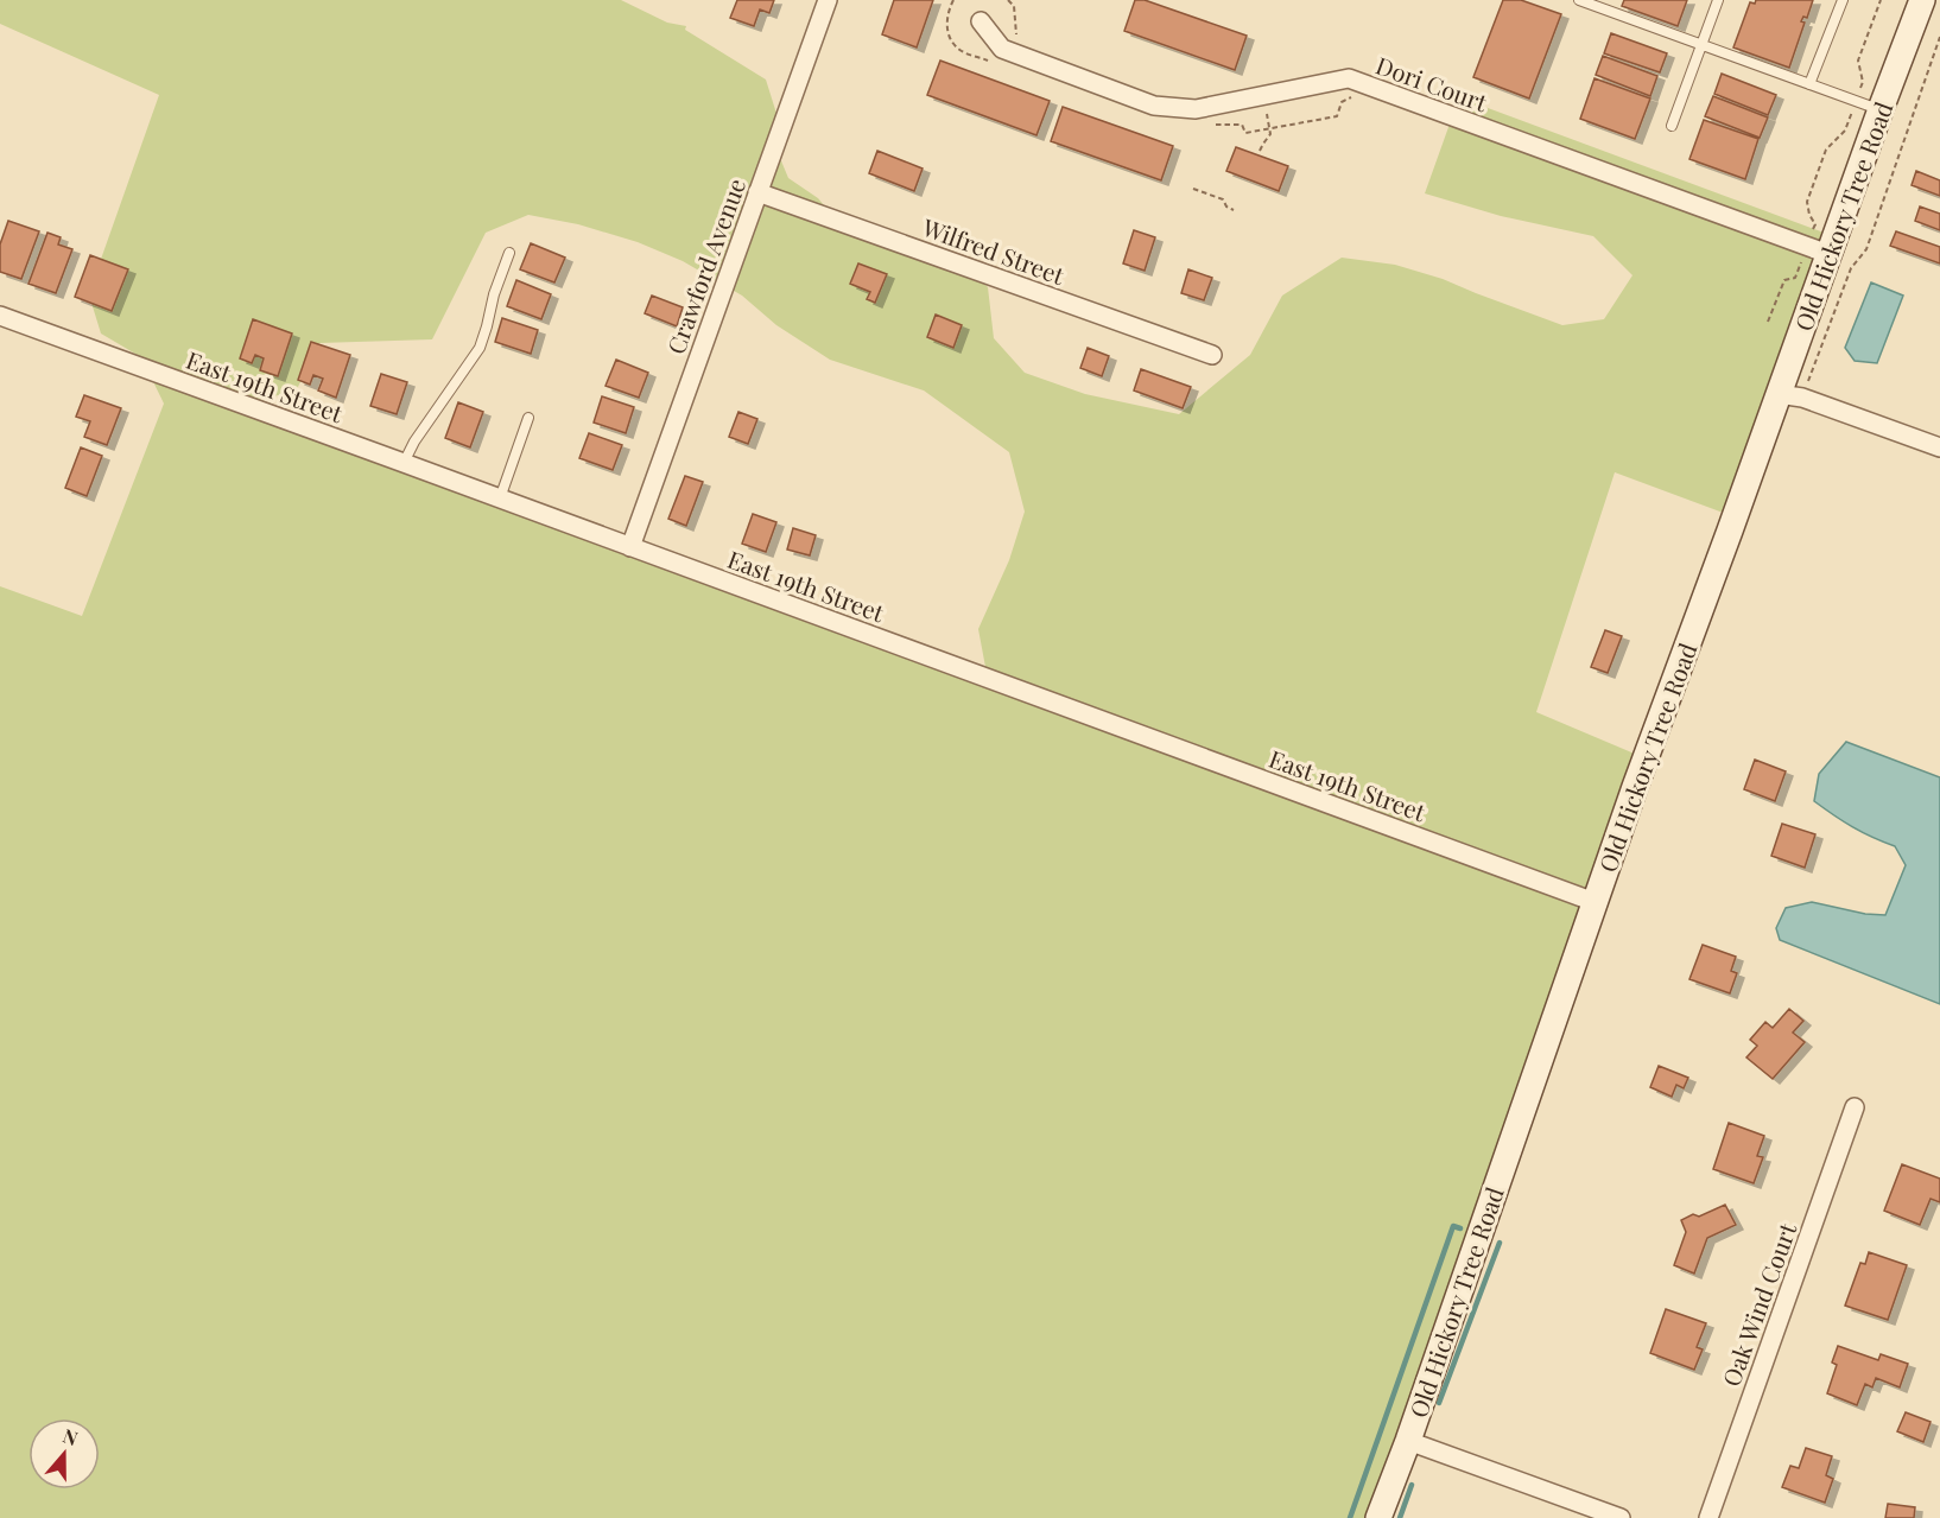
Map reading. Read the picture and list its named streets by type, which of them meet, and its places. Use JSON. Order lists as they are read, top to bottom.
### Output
{
  "streets": {
    "street": [
      "Dori Court",
      "Old Hickory Tree Road",
      "Wilfred Street",
      "Crawford Avenue",
      "East 19th Street",
      "Oak Wind Court"
    ]
  },
  "crossings": [
    ["Dori Court", "Old Hickory Tree Road"],
    ["Old Hickory Tree Road", "East 19th Street"],
    ["Wilfred Street", "Crawford Avenue"],
    ["Crawford Avenue", "East 19th Street"]
  ],
  "north": "top"
}
